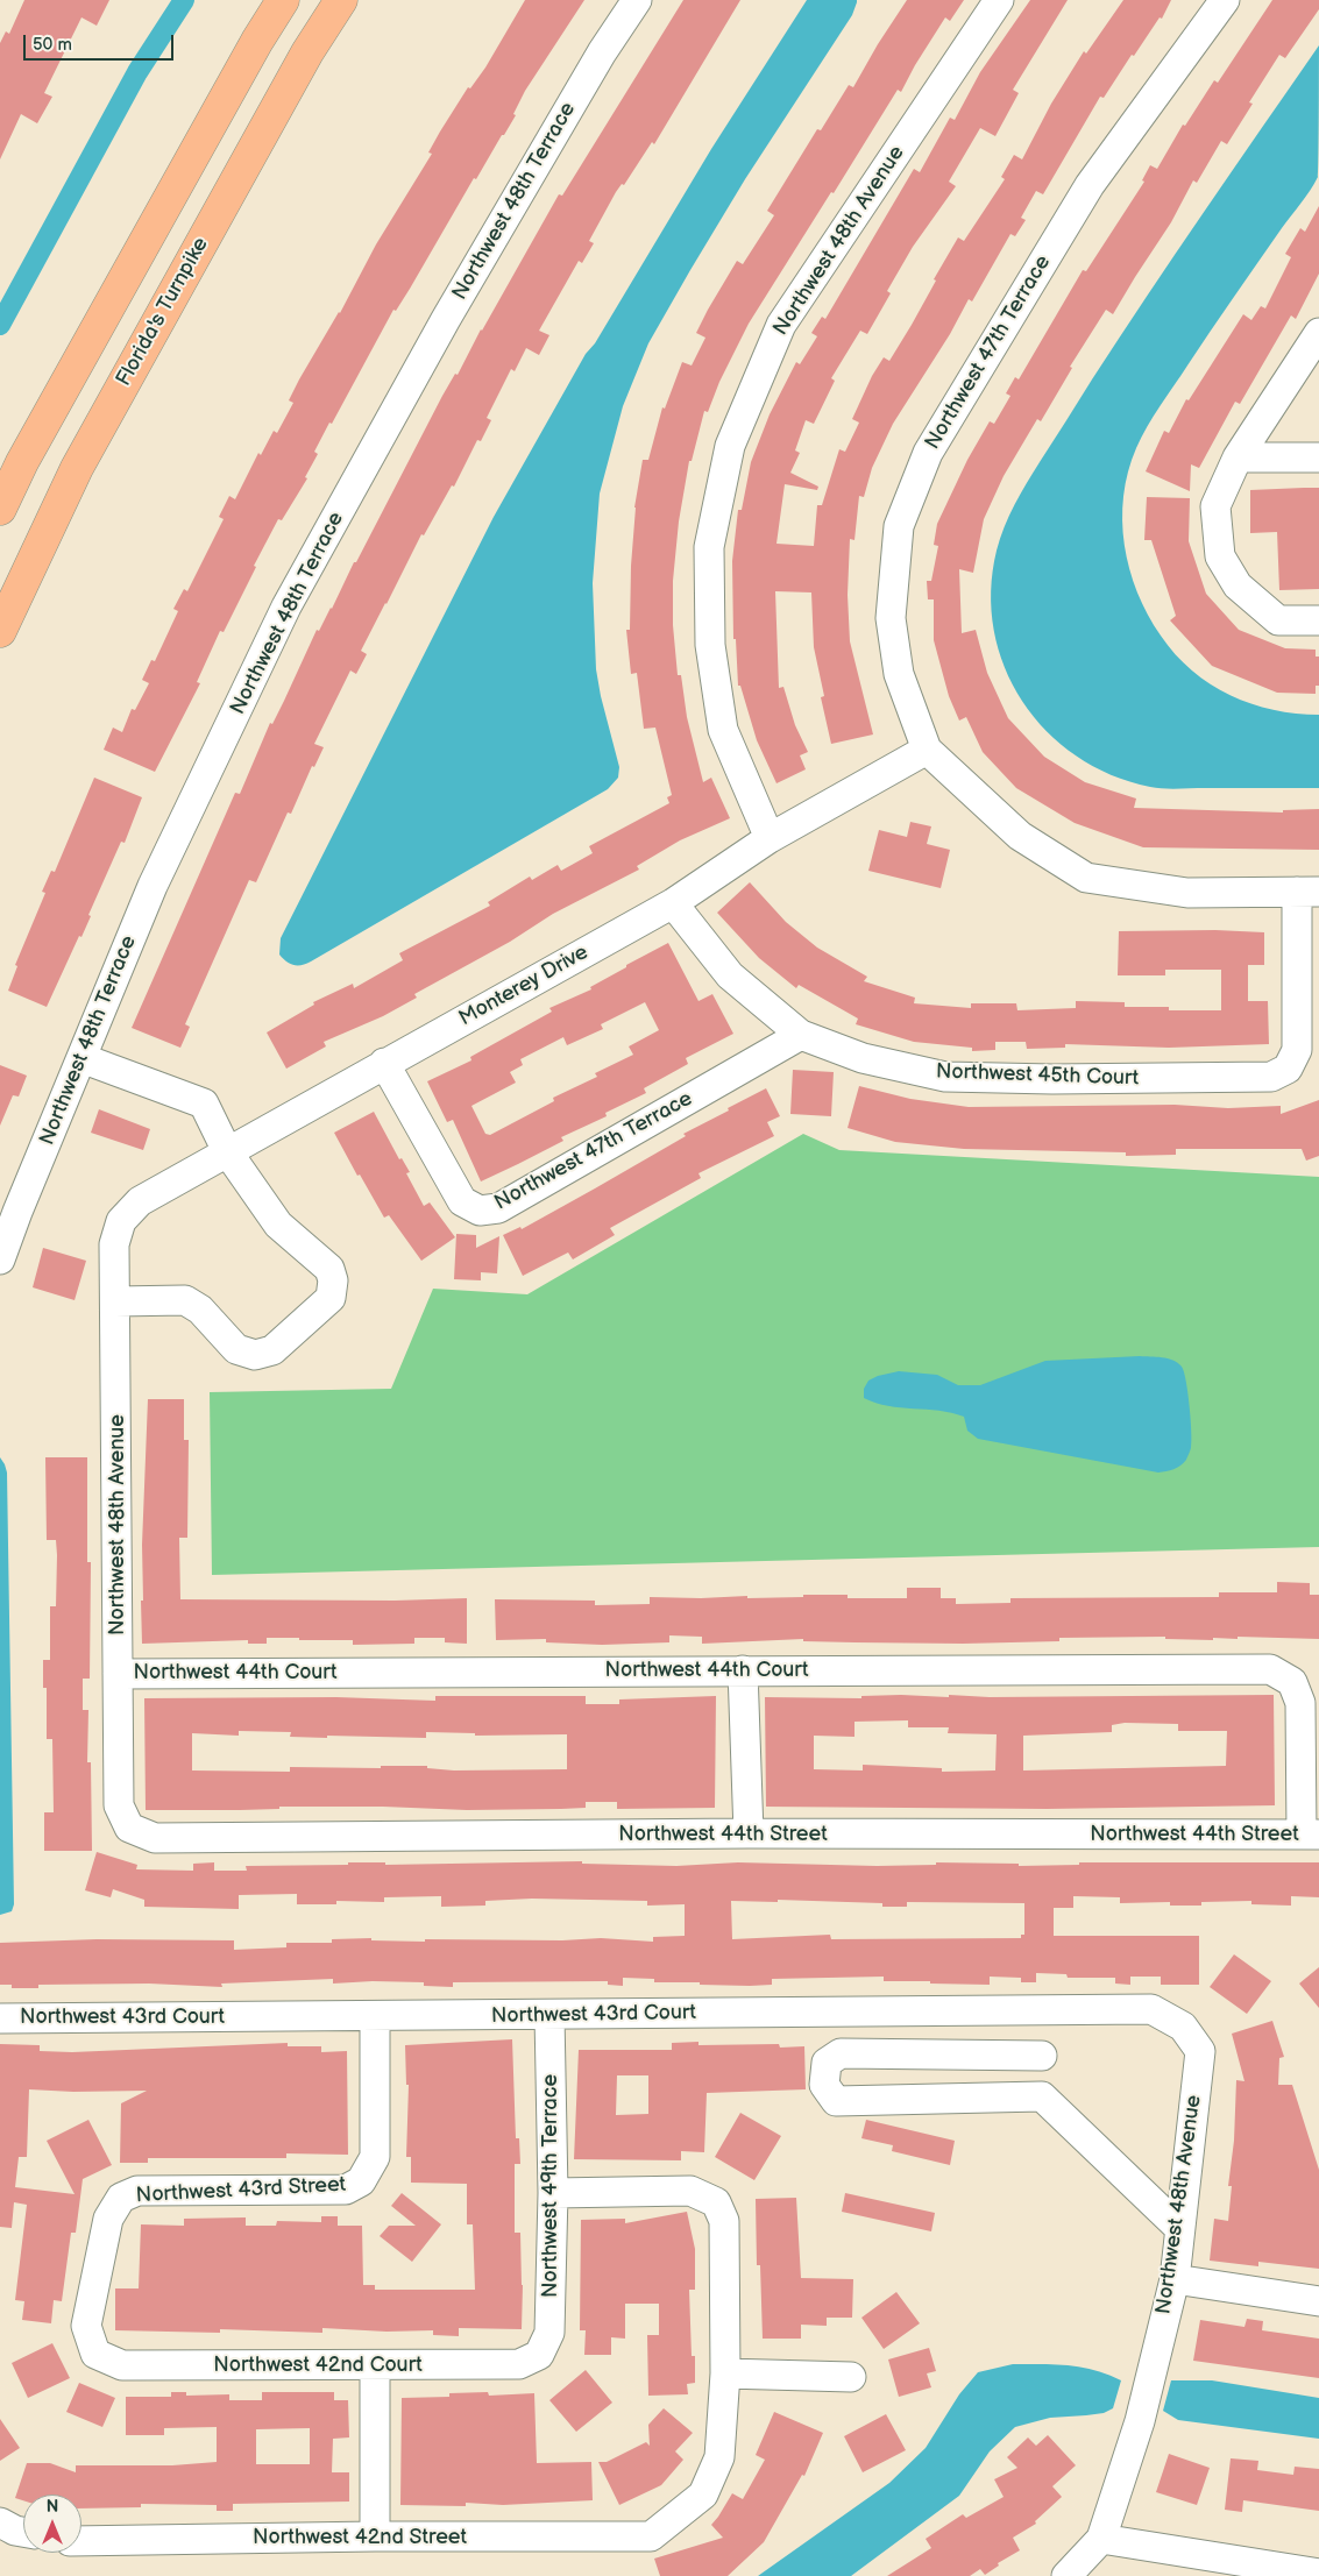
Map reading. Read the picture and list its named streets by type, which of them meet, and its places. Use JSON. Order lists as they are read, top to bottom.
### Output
{
  "streets": {
    "highway": ["Florida's Turnpike"],
    "street": [
      "Northwest 48th Terrace",
      "Northwest 48th Avenue",
      "Northwest 47th Terrace",
      "Monterey Drive",
      "Northwest 45th Court",
      "Northwest 44th Court",
      "Northwest 44th Street",
      "Northwest 43rd Court",
      "Northwest 49th Terrace",
      "Northwest 43rd Street",
      "Northwest 42nd Court",
      "Northwest 42nd Street"
    ]
  },
  "crossings": [
    ["Northwest 48th Avenue", "Monterey Drive"],
    ["Northwest 48th Avenue", "Northwest 44th Court"],
    ["Northwest 48th Avenue", "Northwest 44th Street"],
    ["Northwest 48th Avenue", "Northwest 43rd Court"],
    ["Northwest 47th Terrace", "Monterey Drive"],
    ["Northwest 47th Terrace", "Northwest 45th Court"],
    ["Monterey Drive", "Northwest 45th Court"],
    ["Northwest 44th Court", "Northwest 44th Street"],
    ["Northwest 43rd Court", "Northwest 49th Terrace"],
    ["Northwest 43rd Court", "Northwest 43rd Street"],
    ["Northwest 49th Terrace", "Northwest 42nd Court"],
    ["Northwest 43rd Street", "Northwest 42nd Court"]
  ],
  "scale_bar": "50 m",
  "north": "top"
}
